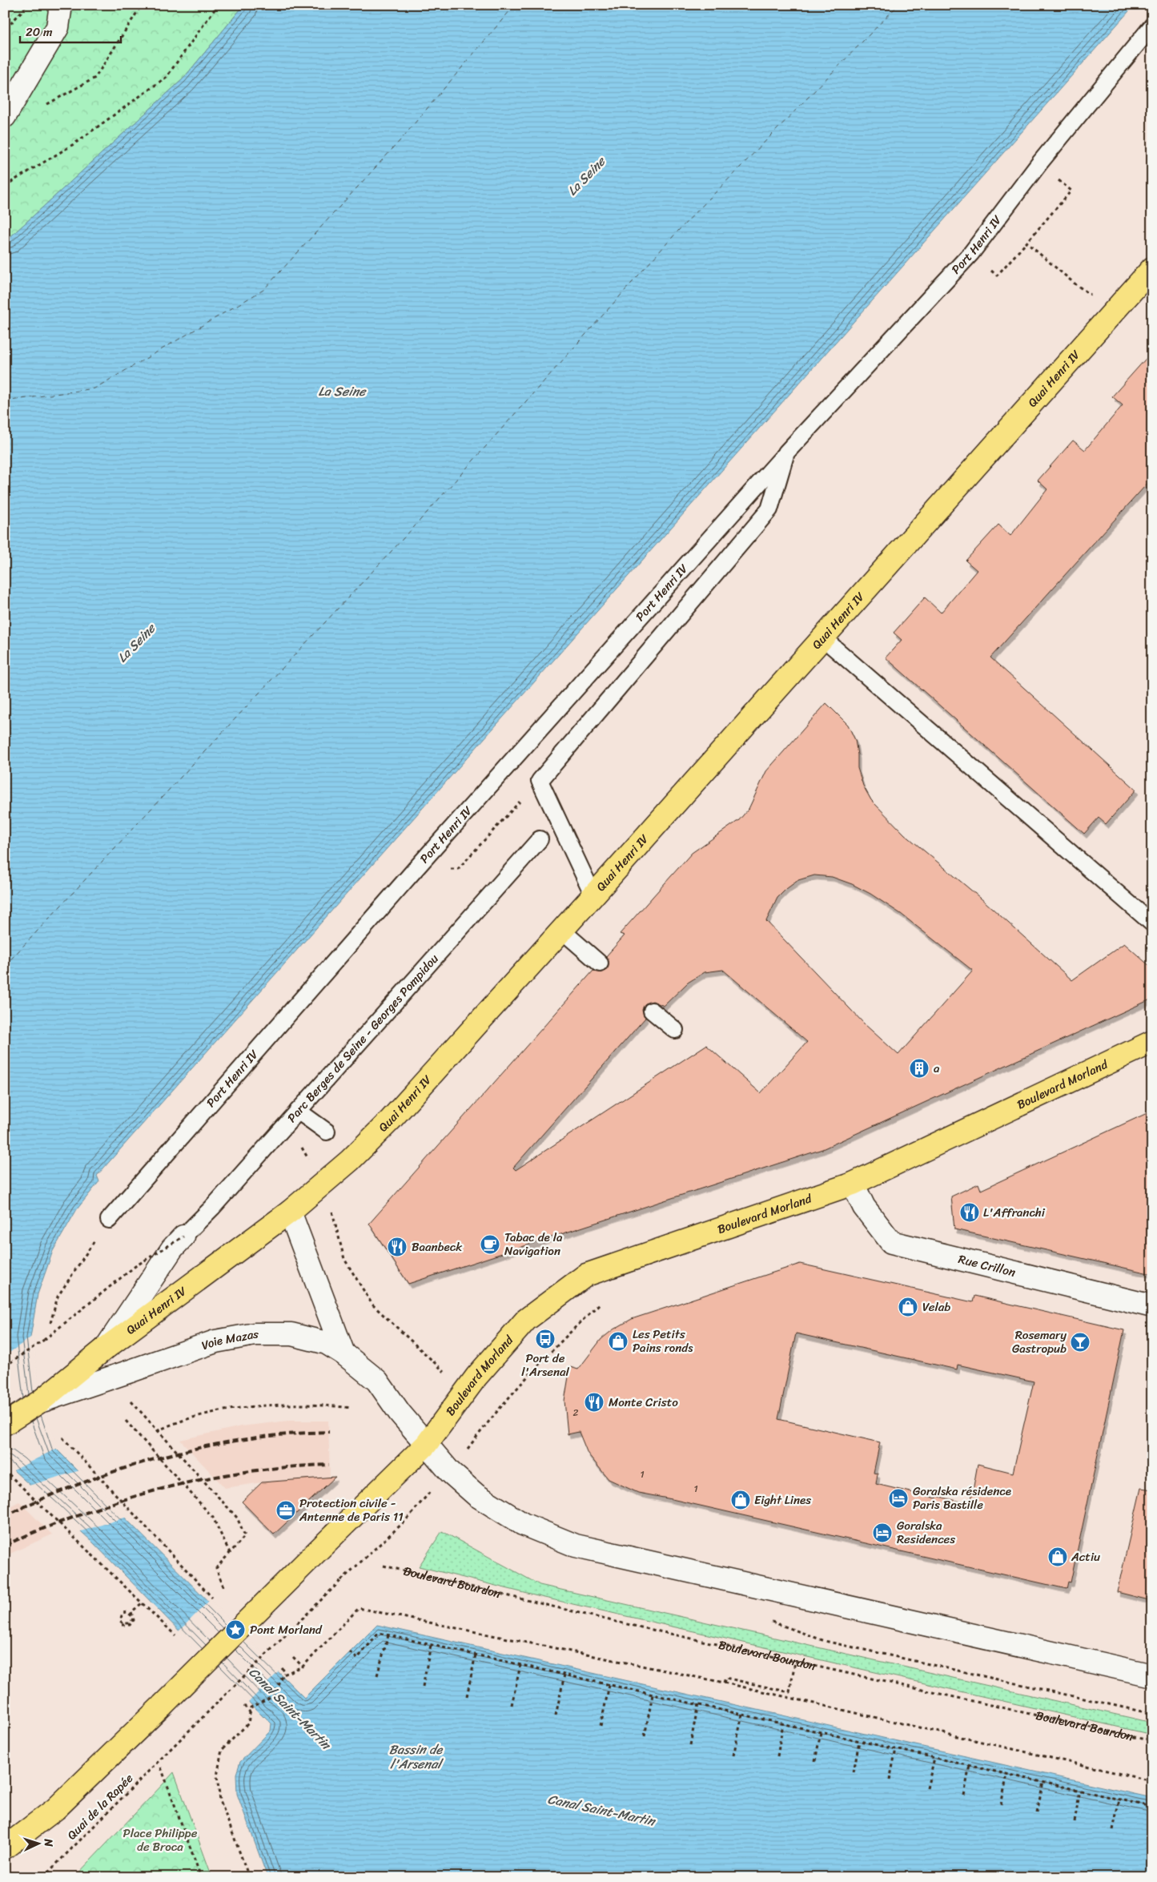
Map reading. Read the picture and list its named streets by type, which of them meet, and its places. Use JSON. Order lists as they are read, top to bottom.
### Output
{
  "streets": {
    "main road": [
      "Quai Henri IV",
      "Boulevard Morland",
      "Rue Crillon",
      "Voie Mazas"
    ],
    "lane": ["Port Henri IV", "Parc Berges de Seine - Georges Pompidou"],
    "path": ["Boulevard Bourdon", "Quai de la Rapée"]
  },
  "crossings": [
    ["Port Henri IV", "Quai Henri IV"],
    ["Quai Henri IV", "Voie Mazas"],
    ["Boulevard Morland", "Rue Crillon"],
    ["Boulevard Morland", "Voie Mazas"]
  ],
  "water": ["La Seine", "Canal Saint-Martin", "Bassin de l'Arsenal"],
  "parks": ["Place Philippe de Broca"],
  "places": {
    "building": ["a"],
    "restaurant": ["L'Affranchi", "Baanbeck", "Monte Cristo"],
    "cafe": ["Tabac de la Navigation"],
    "shop": [
      "Velab",
      "Les Petits Pains ronds",
      "Eight Lines",
      "Actiu"
    ],
    "bus stop": ["Port de l'Arsenal"],
    "bar": ["Rosemary Gastropub"],
    "hotel": ["Goralska résidence Paris Bastille", "Goralska Residences"],
    "office": ["Protection civile - Antenne de Paris 11"],
    "place": ["Pont Morland"]
  },
  "house_numbers": ["2", "1", "1"],
  "scale_bar": "20 m",
  "north": "right"
}
